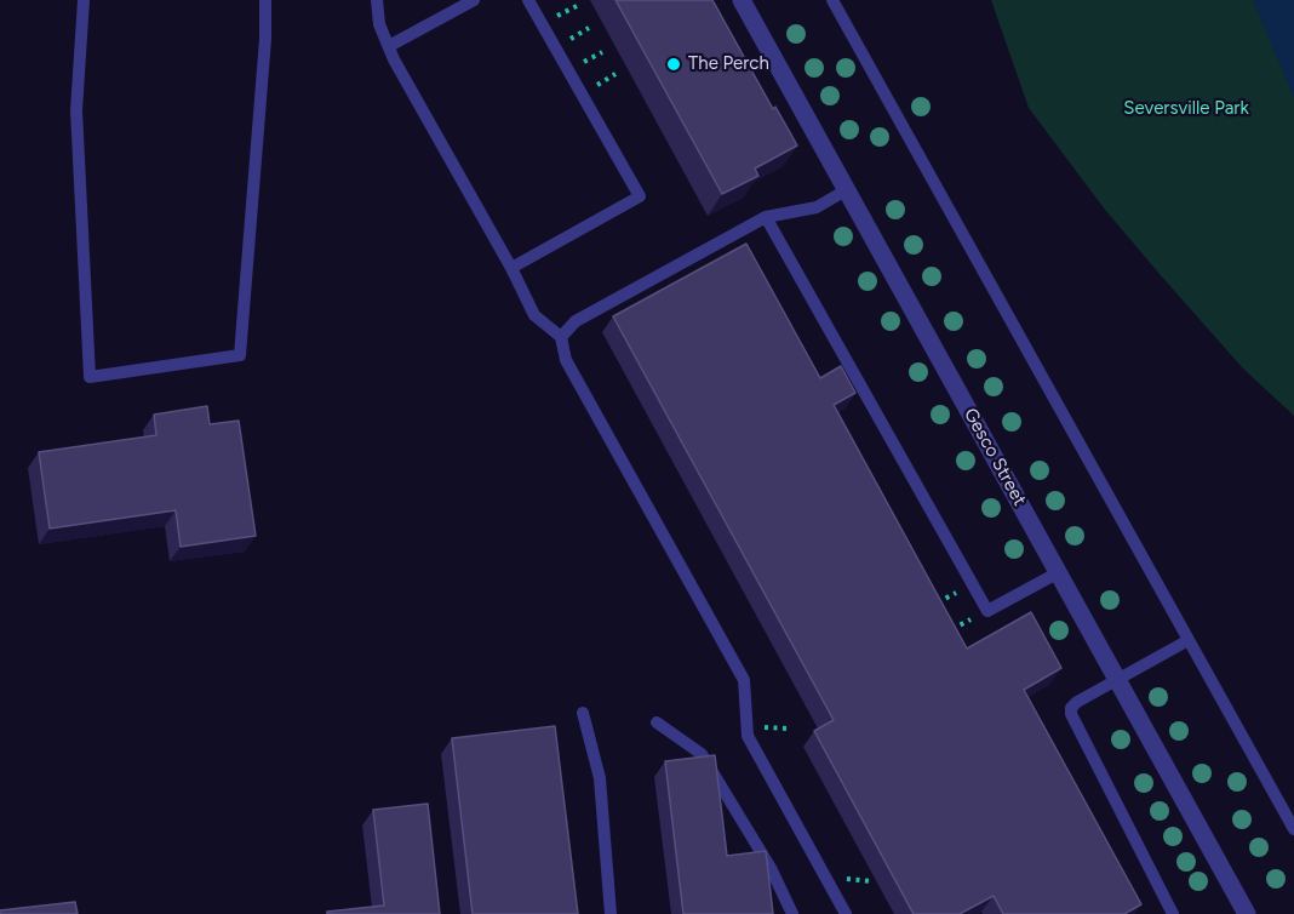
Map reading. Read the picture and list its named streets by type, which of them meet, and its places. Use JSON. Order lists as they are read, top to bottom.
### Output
{
  "streets": {
    "street": ["Gesco Street"]
  },
  "parks": ["Seversville Park"],
  "places": ["The Perch"]
}
